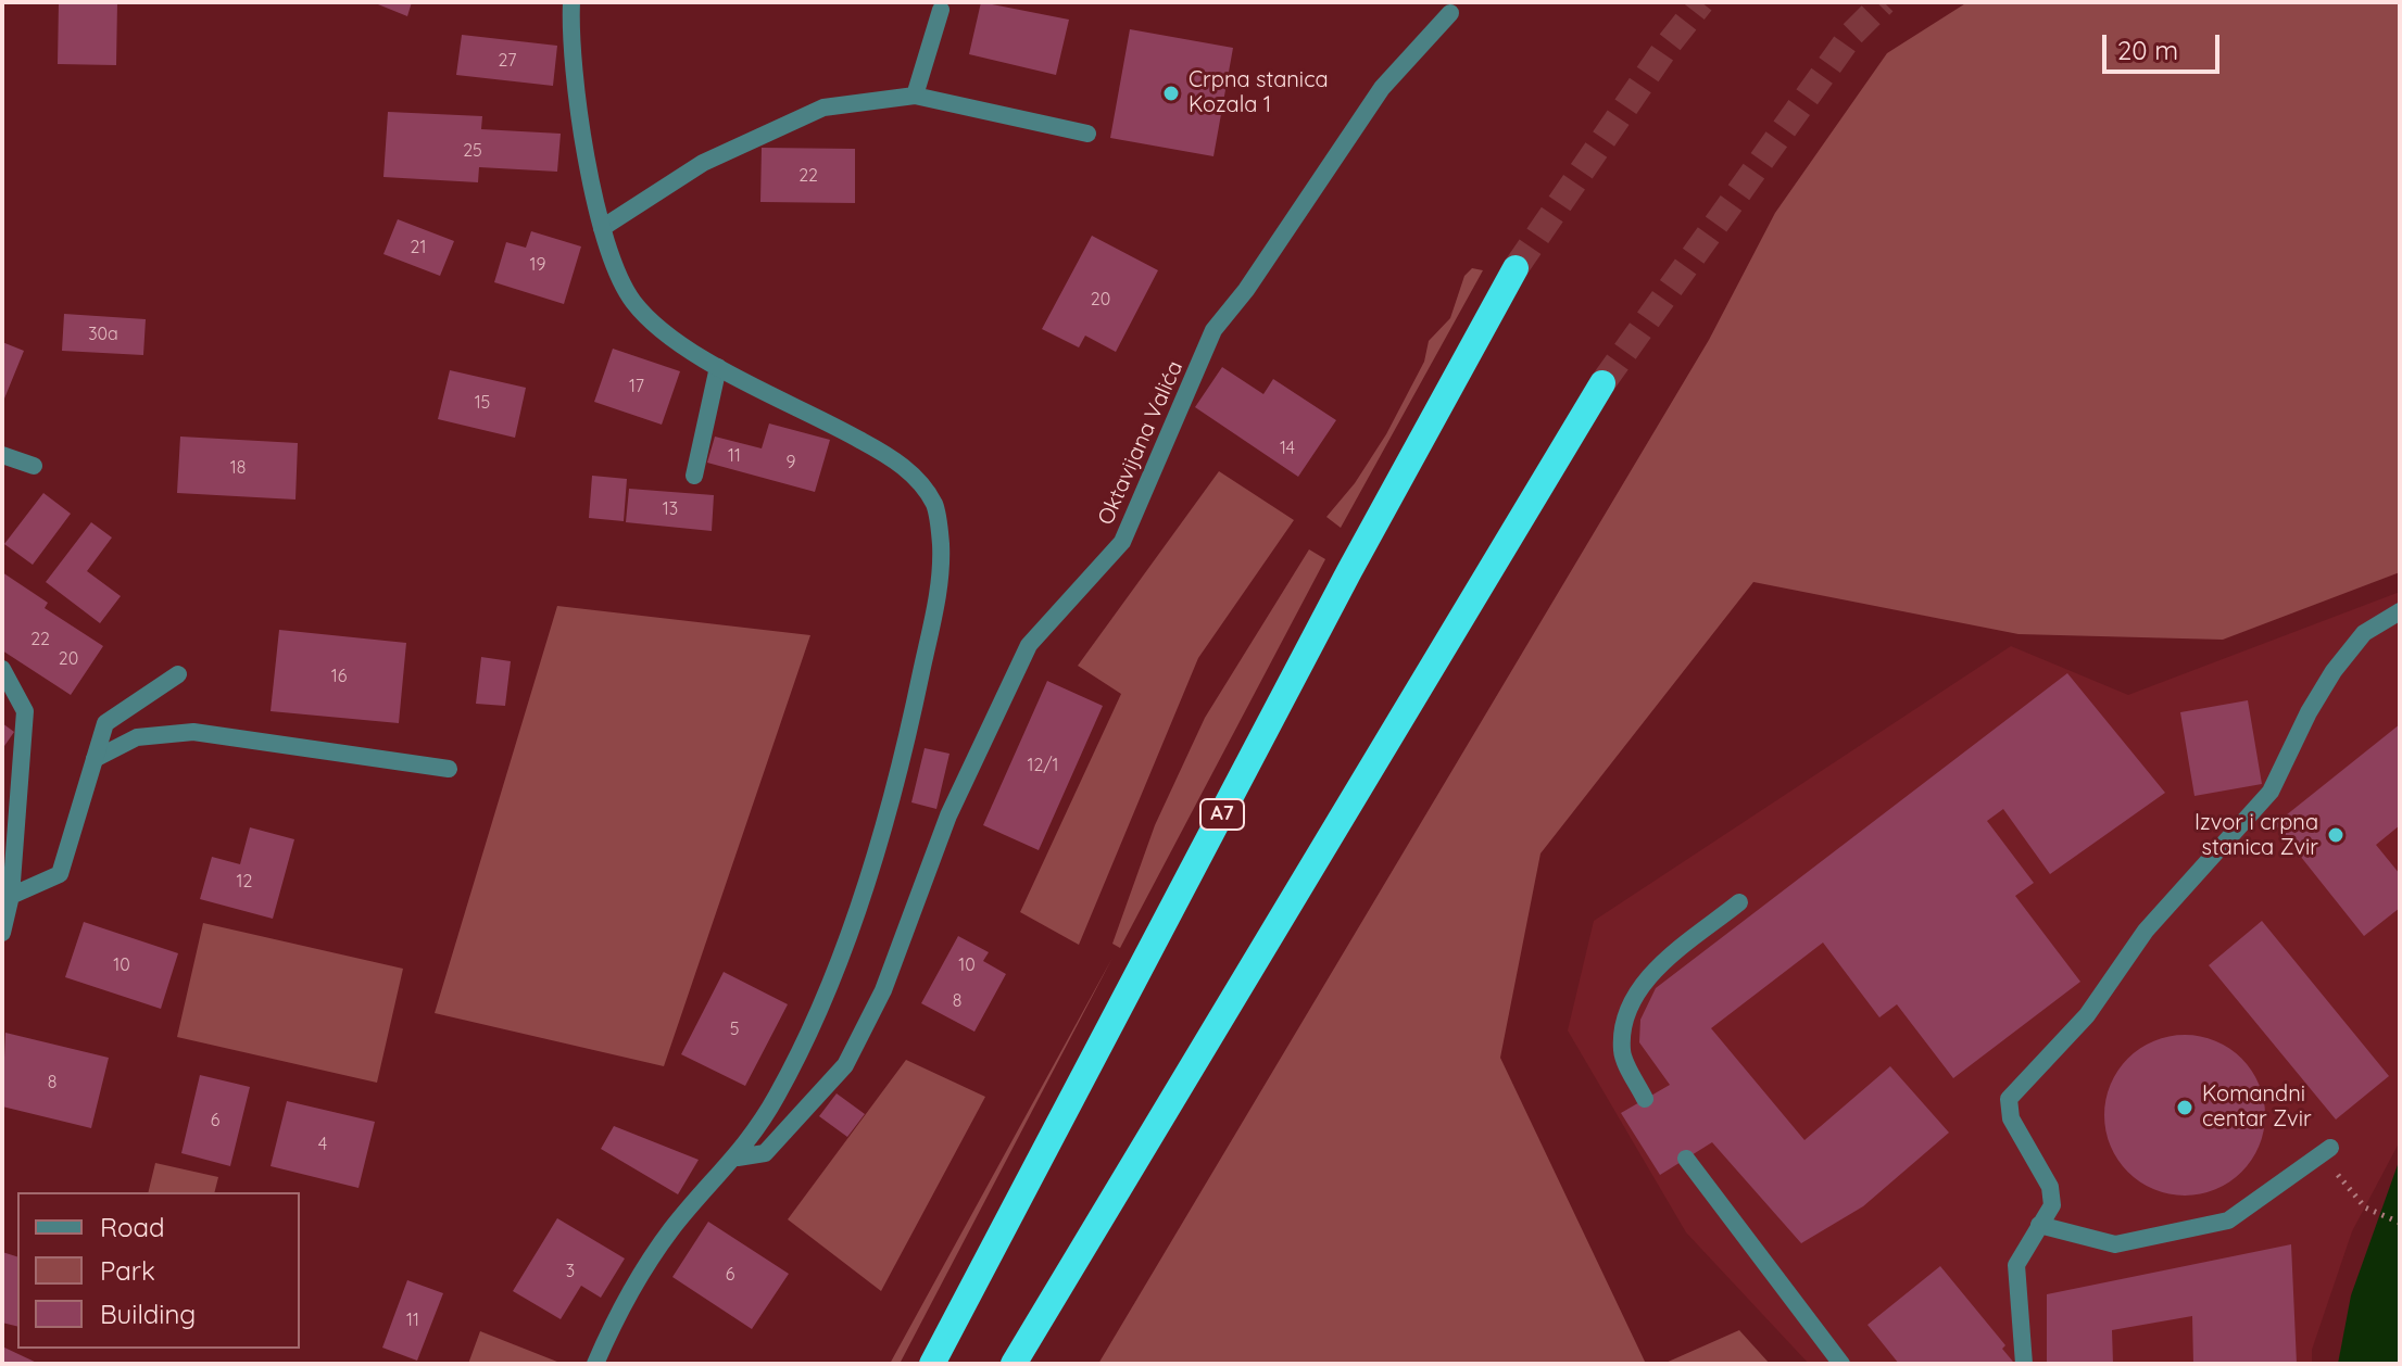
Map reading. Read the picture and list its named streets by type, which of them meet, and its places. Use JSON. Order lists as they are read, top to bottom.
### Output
{
  "streets": {
    "highway": ["A7"],
    "street": ["Oktavijana Valića"]
  },
  "places": ["Crpna stanica Kozala 1", "Izvor i crpna stanica Zvir", "Komandni centar Zvir"],
  "house_numbers": [
    "27",
    "25",
    "22",
    "21",
    "19",
    "20",
    "30a",
    "17",
    "15",
    "14",
    "11",
    "9",
    "18",
    "13",
    "22",
    "20",
    "16",
    "12/1",
    "12",
    "10",
    "10",
    "8",
    "5",
    "8",
    "6",
    "4",
    "3",
    "6",
    "11"
  ],
  "legend": ["Road", "Park", "Building"],
  "scale_bar": "20 m"
}
